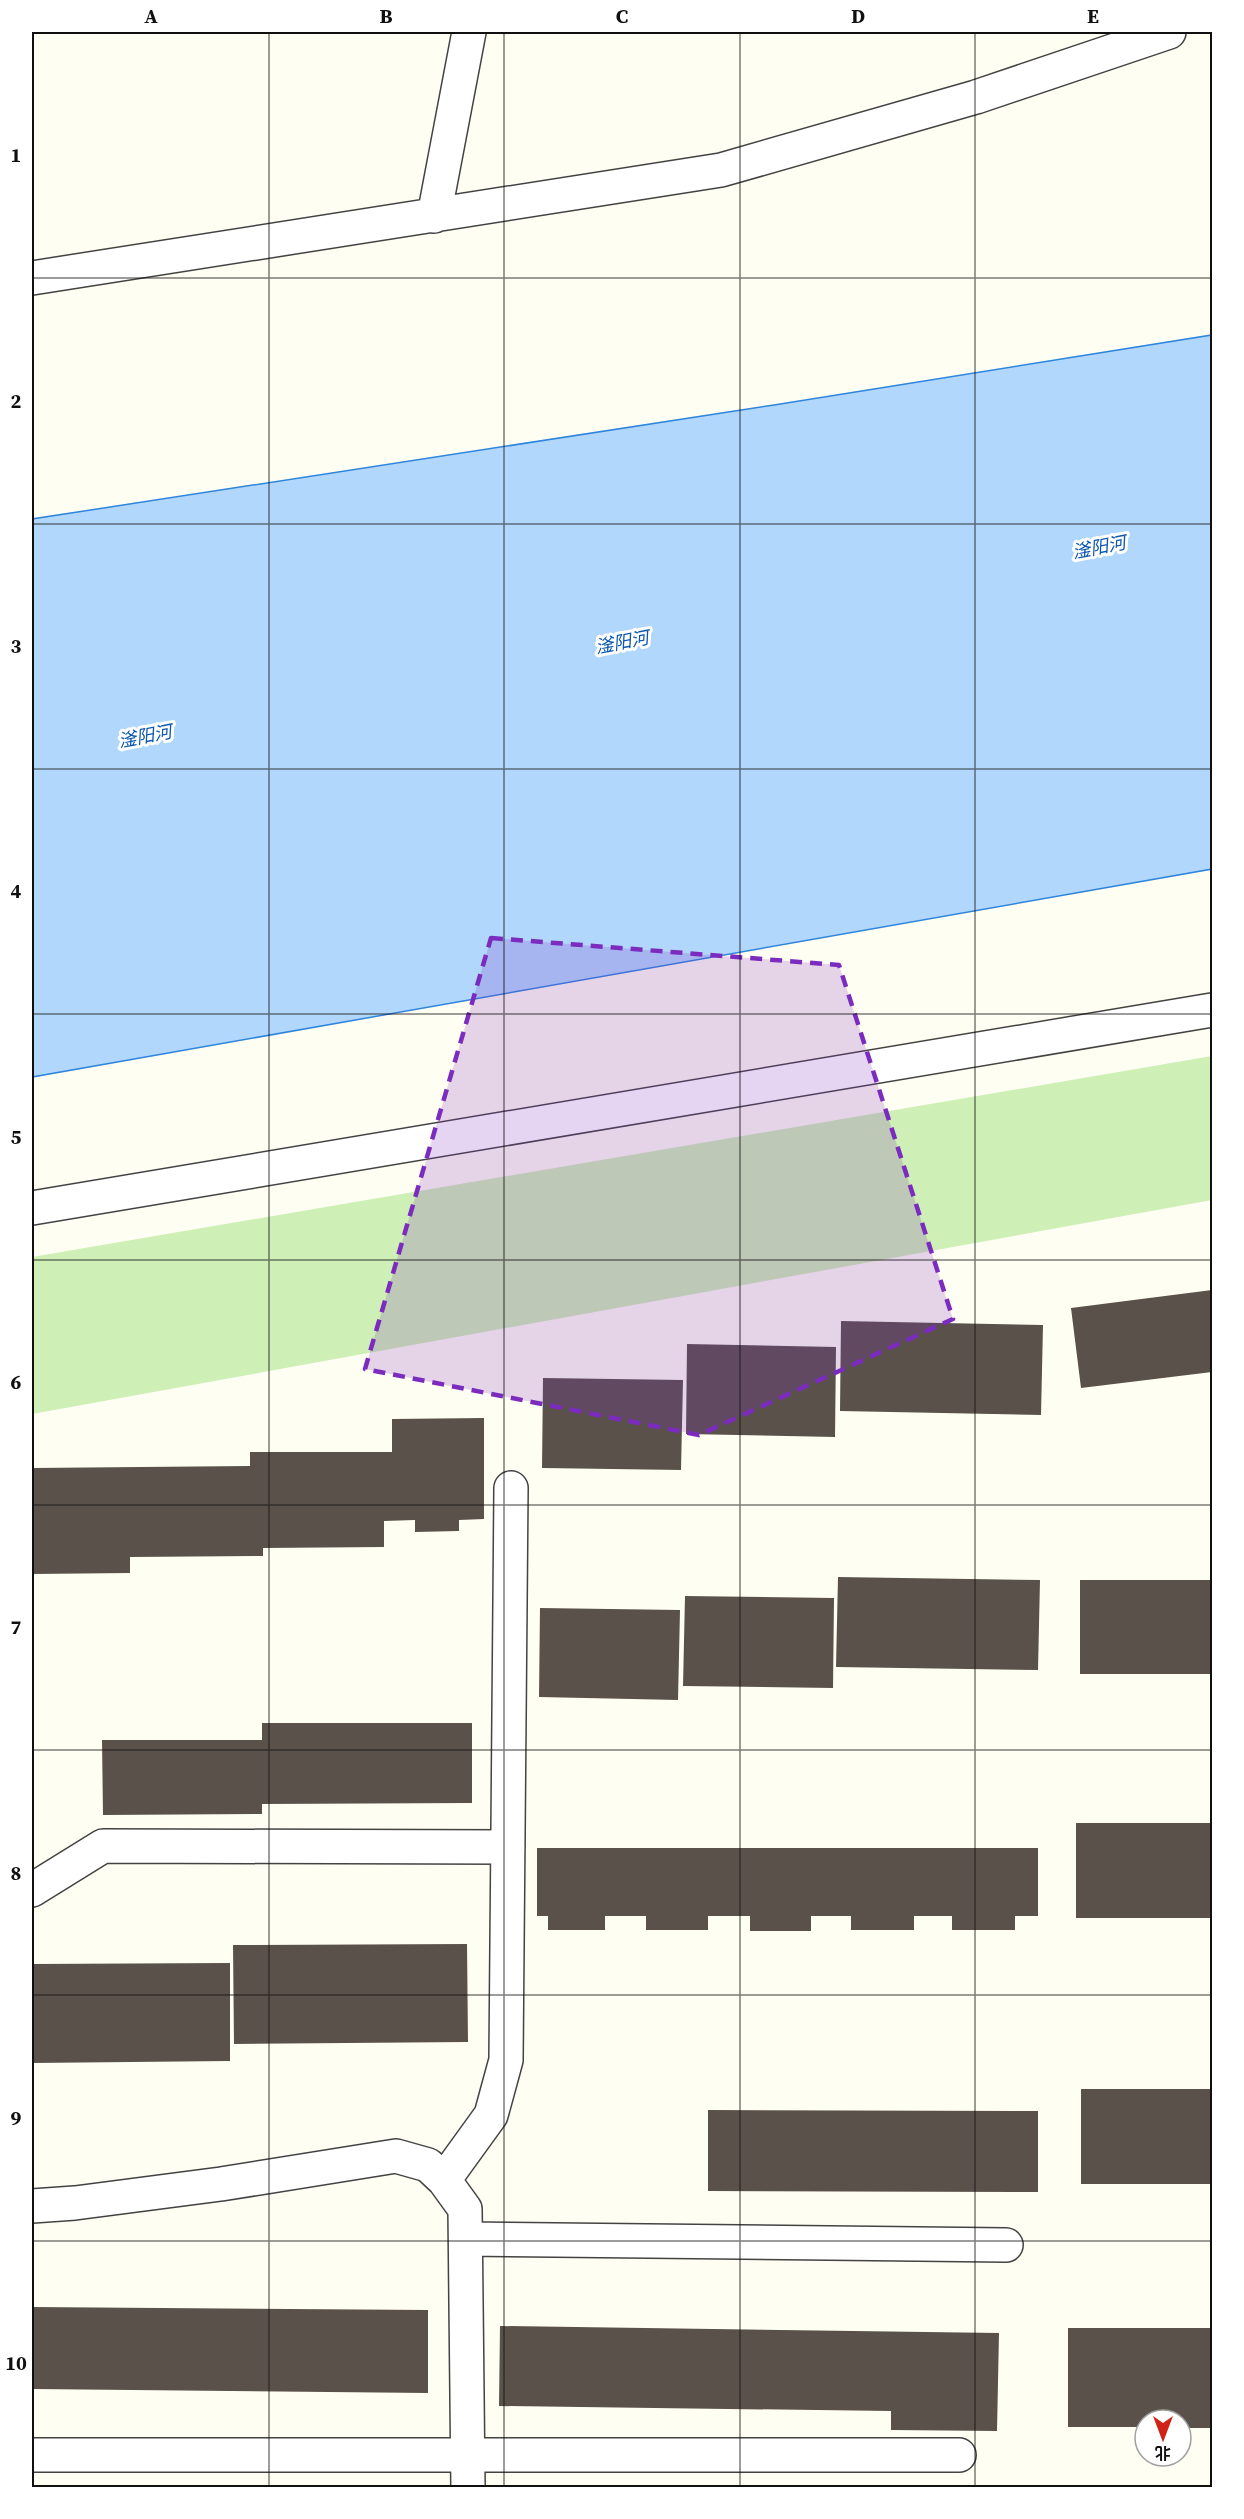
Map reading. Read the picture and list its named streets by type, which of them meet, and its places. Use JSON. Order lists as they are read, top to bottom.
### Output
{
  "water": ["滏阳河"],
  "north": "bottom",
  "grid": {
    "columns": [
      "A",
      "B",
      "C",
      "D",
      "E"
    ],
    "rows": [
      "1",
      "2",
      "3",
      "4",
      "5",
      "6",
      "7",
      "8",
      "9",
      "10"
    ]
  }
}
